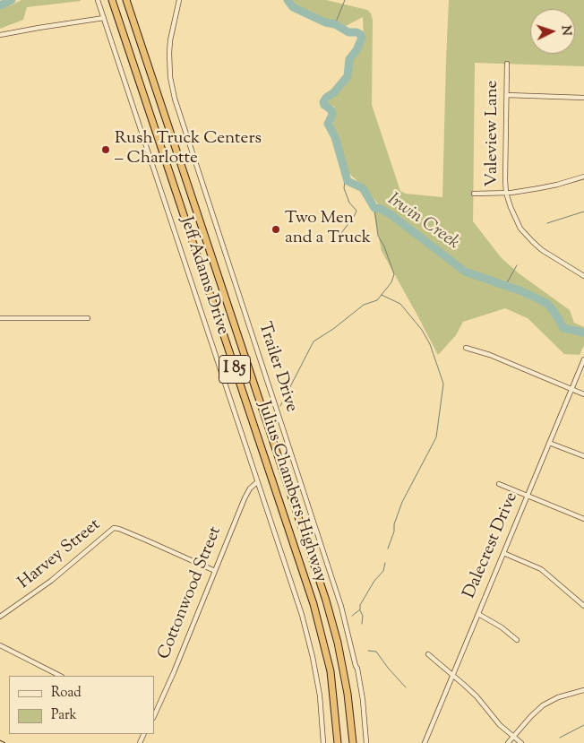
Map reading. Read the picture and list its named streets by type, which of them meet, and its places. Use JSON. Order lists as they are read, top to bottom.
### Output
{
  "streets": {
    "highway": ["I 85", "Julius Chambers Highway"],
    "street": [
      "Valeview Lane",
      "Jeff Adams Drive",
      "Trailer Drive",
      "Dalecrest Drive",
      "Harvey Street",
      "Cottonwood Street"
    ]
  },
  "crossings": [
    ["Jeff Adams Drive", "Cottonwood Street"],
    ["Harvey Street", "Cottonwood Street"]
  ],
  "water": ["Irwin Creek"],
  "places": ["Rush Truck Centers – Charlotte", "Two Men and a Truck"],
  "legend": ["Road", "Park"],
  "north": "right"
}
